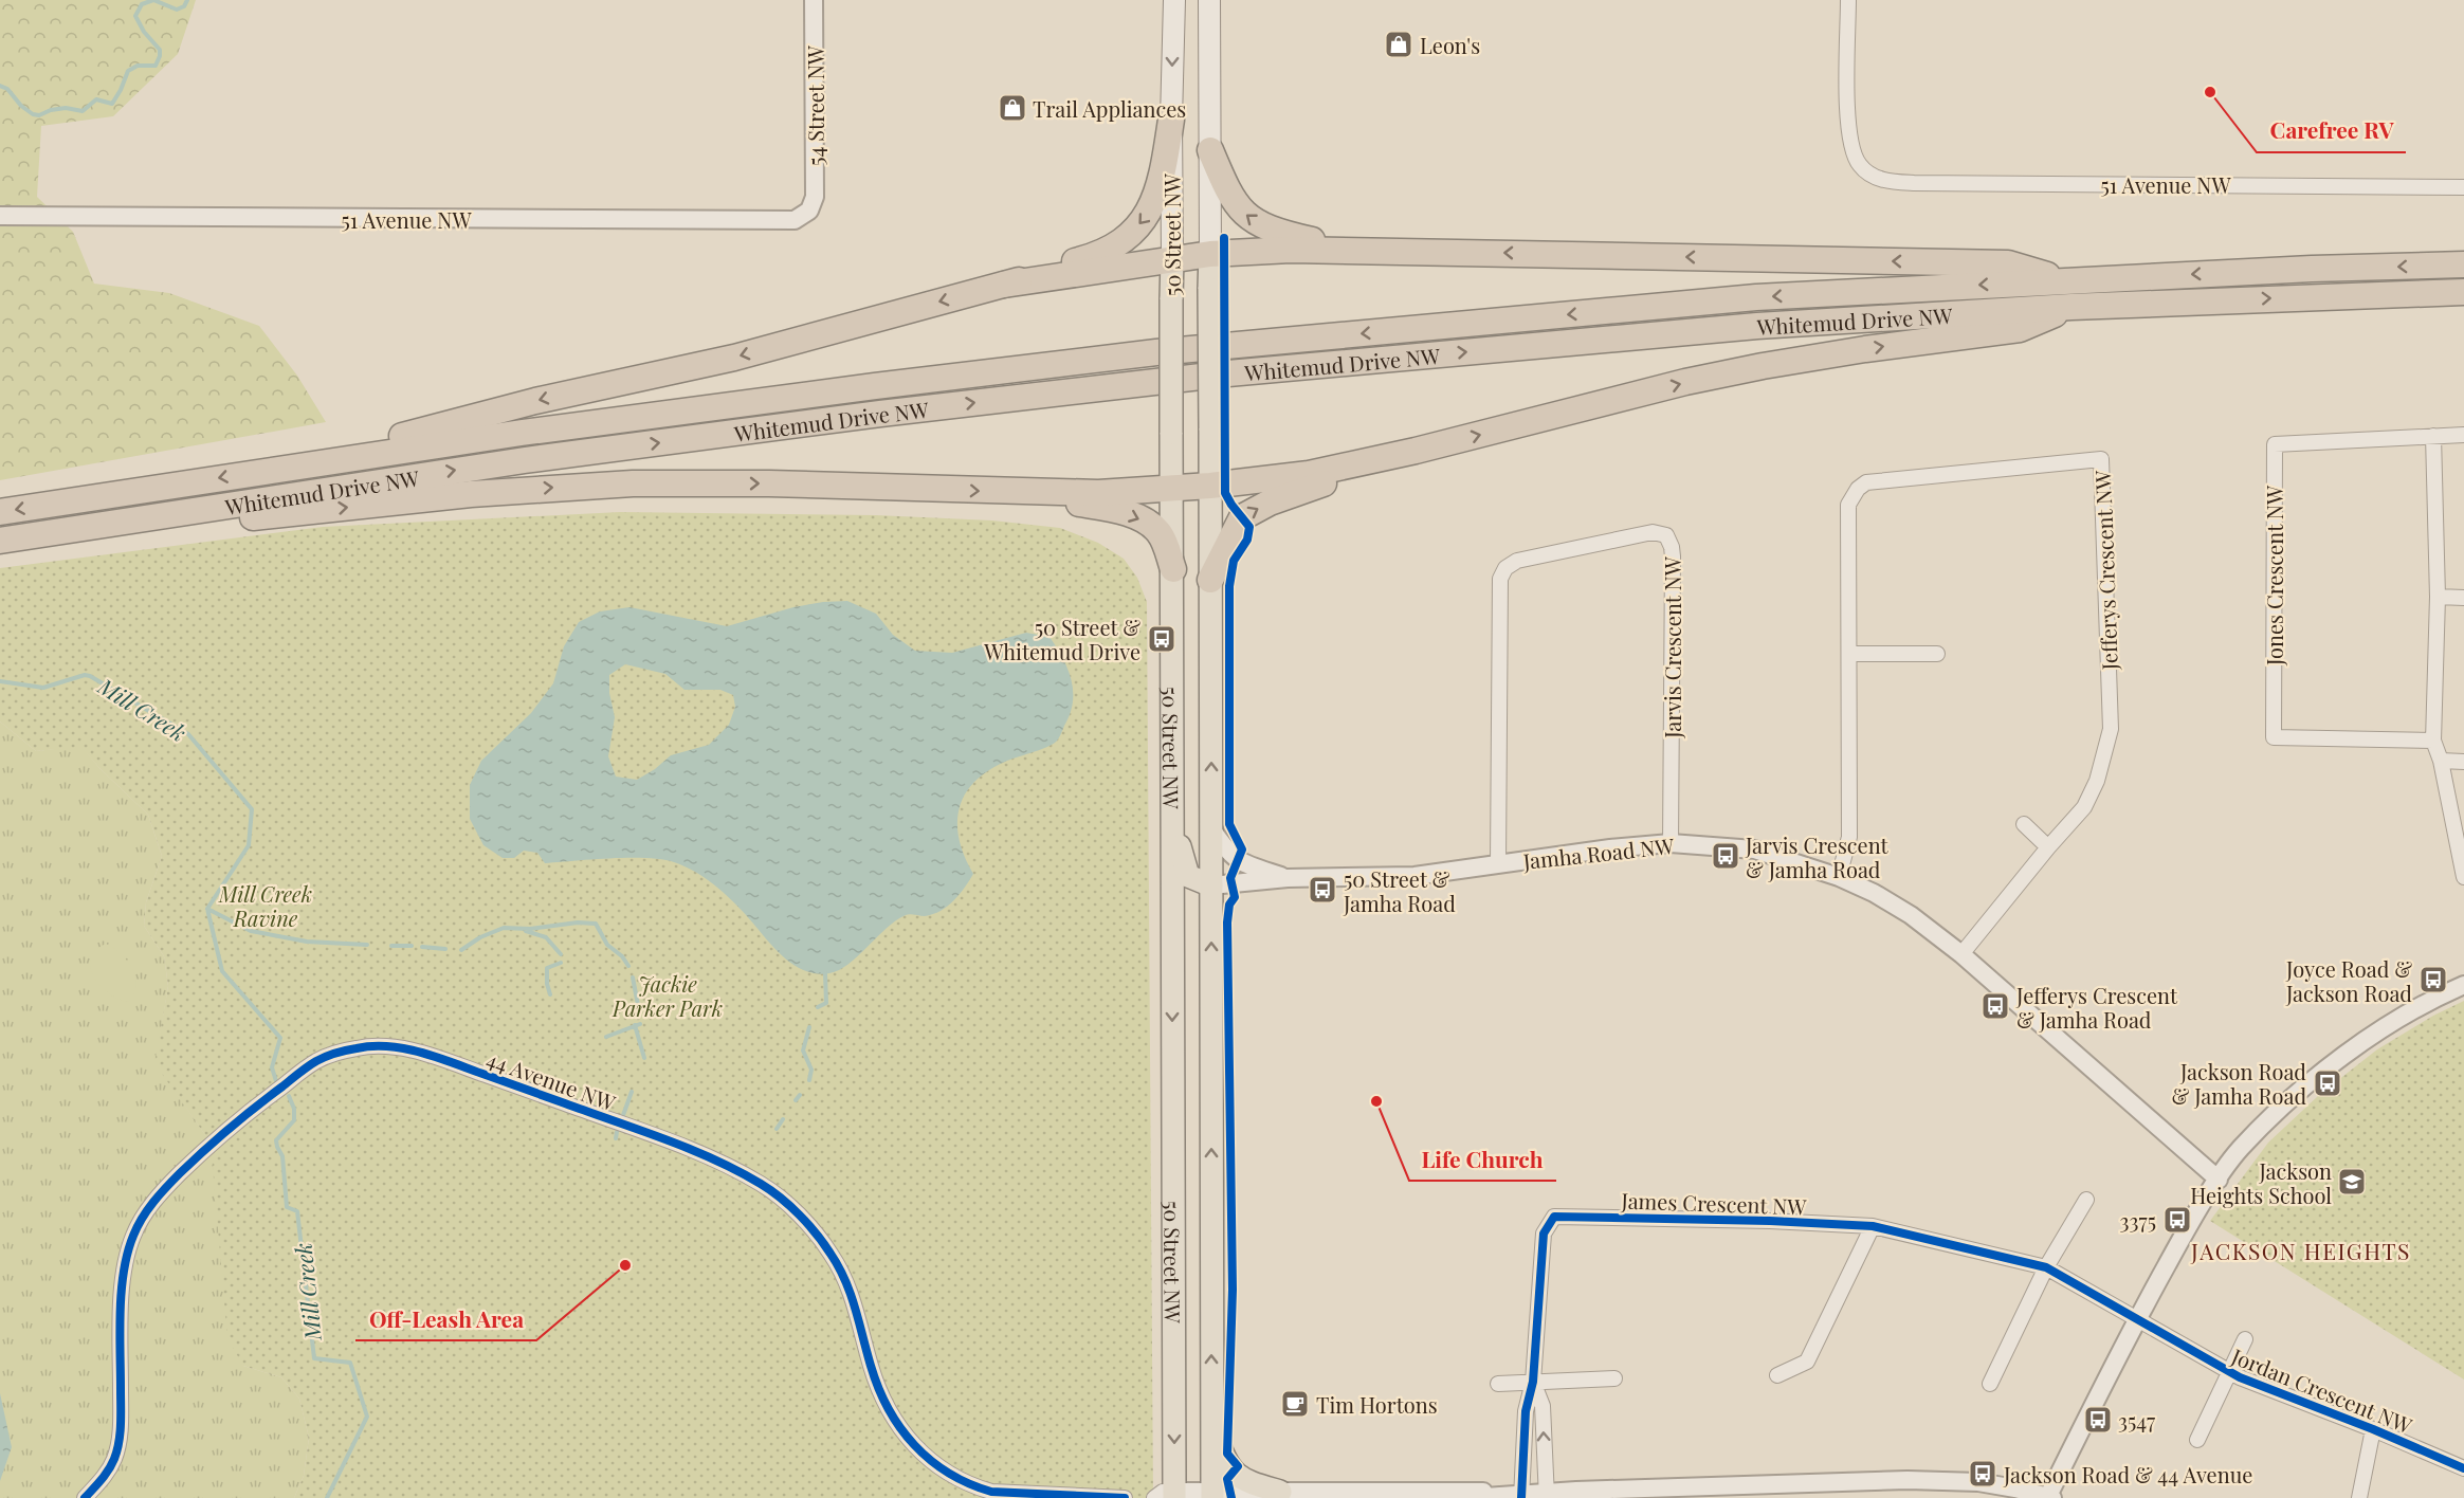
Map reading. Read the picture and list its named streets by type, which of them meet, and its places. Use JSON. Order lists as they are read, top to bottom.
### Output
{
  "streets": {
    "highway": ["Whitemud Drive NW"],
    "main road": ["50 Street NW"],
    "street": [
      "54 Street NW",
      "51 Avenue NW",
      "Jefferys Crescent NW",
      "Jones Crescent NW",
      "Jarvis Crescent NW",
      "Jamha Road NW",
      "44 Avenue NW",
      "James Crescent NW",
      "Jordan Crescent NW"
    ]
  },
  "crossings": [
    ["54 Street NW", "51 Avenue NW"],
    ["50 Street NW", "Jamha Road NW"],
    ["Jefferys Crescent NW", "Jamha Road NW"],
    ["Jarvis Crescent NW", "Jamha Road NW"],
    ["James Crescent NW", "Jordan Crescent NW"]
  ],
  "districts": ["JACKSON HEIGHTS"],
  "water": ["Mill Creek"],
  "parks": ["Mill Creek Ravine", "Jackie Parker Park"],
  "places": {
    "shop": ["Leon's", "Trail Appliances"],
    "other": ["Carefree RV", "Life Church", "Off-Leash Area"],
    "bus stop": [
      "50 Street & Whitemud Drive",
      "Jarvis Crescent & Jamha Road",
      "50 Street & Jamha Road",
      "Joyce Road & Jackson Road",
      "Jefferys Crescent & Jamha Road",
      "Jackson Road & Jamha Road",
      "3375",
      "3547",
      "Jackson Road & 44 Avenue"
    ],
    "school or university": ["Jackson Heights School"],
    "cafe": ["Tim Hortons"]
  }
}
